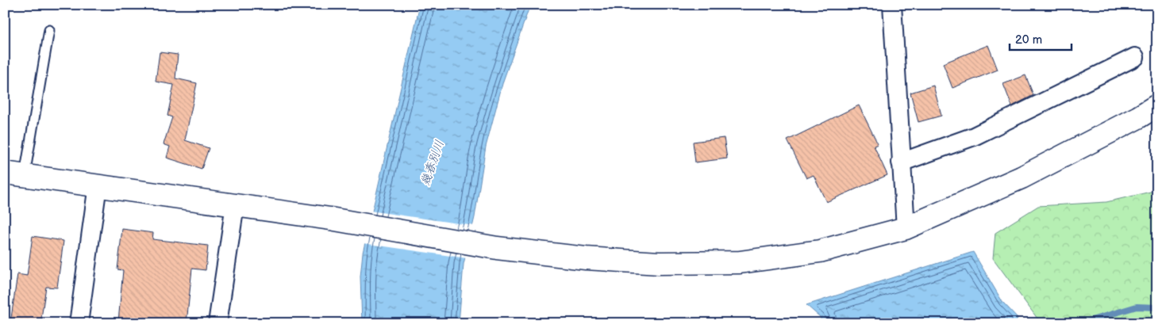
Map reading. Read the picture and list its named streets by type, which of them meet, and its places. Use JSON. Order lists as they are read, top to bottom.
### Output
{
  "water": ["幾春別川"],
  "scale_bar": "20 m"
}
